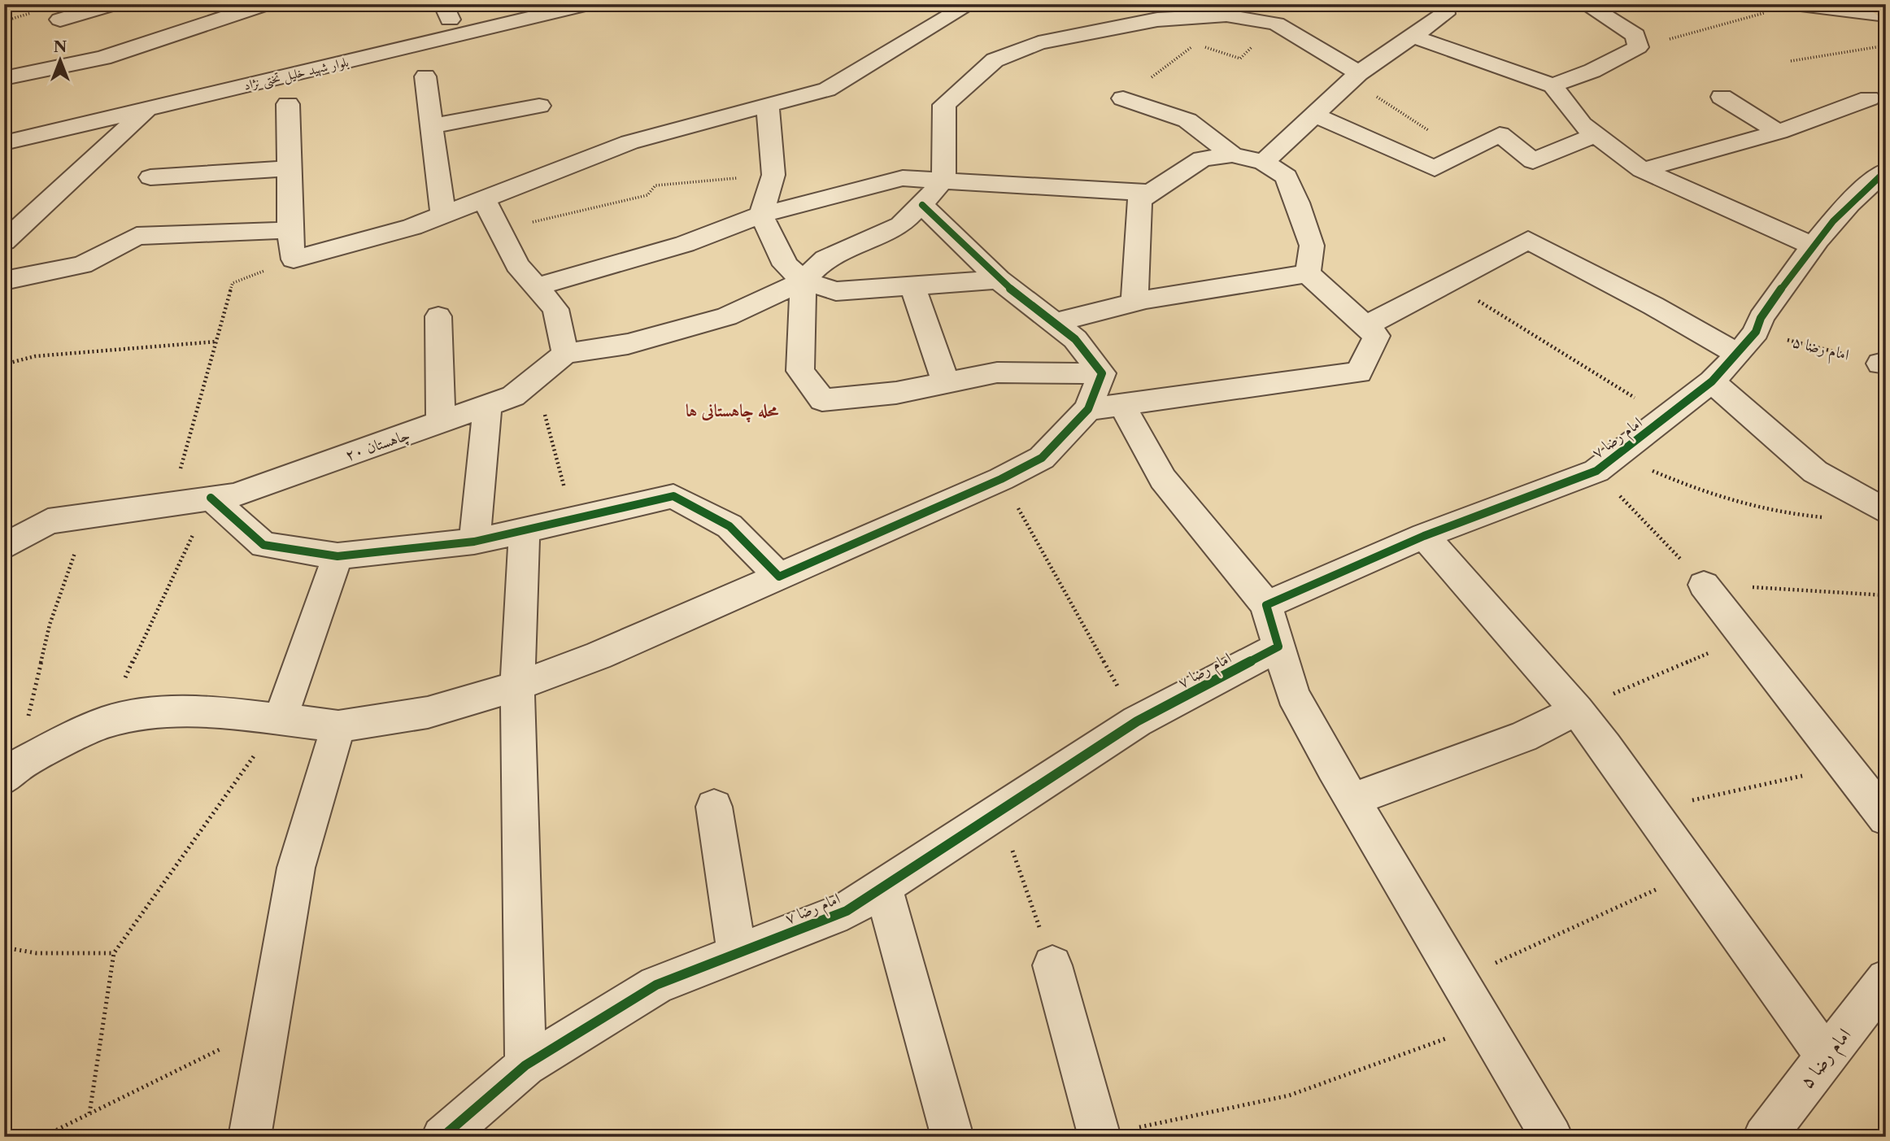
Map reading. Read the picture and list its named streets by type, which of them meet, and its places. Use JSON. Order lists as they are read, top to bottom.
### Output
{
  "streets": {
    "street": [
      "بلوار شهید خلیل تختی نژاد",
      "امام رضا ۵",
      "امام رضا ۷",
      "چاهستان ۲۰"
    ]
  },
  "crossings": [
    ["امام رضا ۵", "امام رضا ۷"]
  ],
  "districts": ["محله چاهستانی ها"],
  "north": "top"
}
